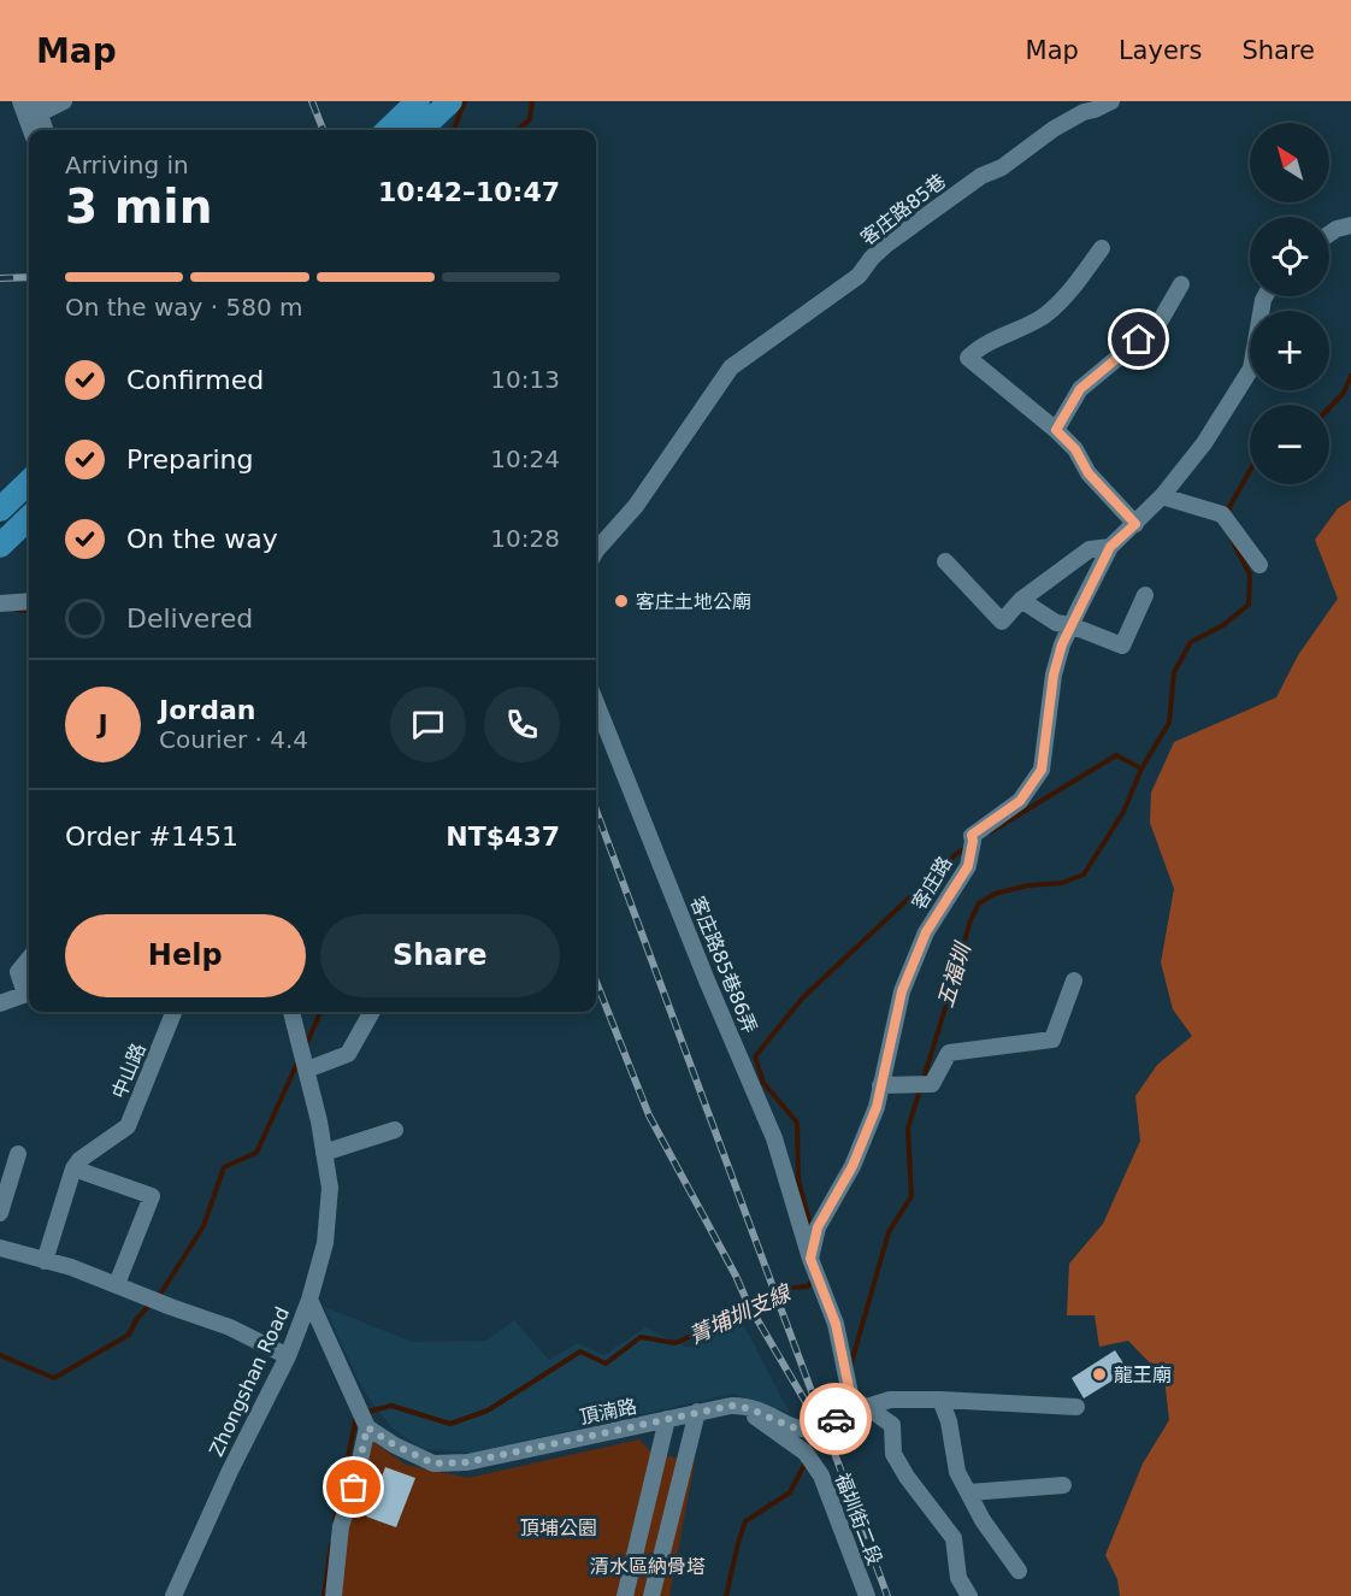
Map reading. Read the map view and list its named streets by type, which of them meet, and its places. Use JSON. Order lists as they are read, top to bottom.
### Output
{
  "streets": {
    "street": [
      "客庄路85巷",
      "客庄路",
      "客庄路85巷86弄",
      "中山路",
      "Zhongshan Road",
      "頂湳路",
      "福圳街二段"
    ]
  },
  "crossings": [
    ["客庄路", "客庄路85巷86弄"],
    ["頂湳路", "福圳街二段"]
  ],
  "water": ["五福圳", "菁埔圳支線"],
  "parks": ["頂埔公園", "清水區納骨塔"],
  "places": ["客庄土地公廟", "龍王廟"],
  "north": "top left",
  "page": {
    "header": "Map",
    "nav": ["Map", "Layers", "Share"],
    "map_buttons": ["+", "−"],
    "heading": ["3 min", "Arriving in", "10:42–10:47"],
    "panel": [
      "Jordan",
      "Courier · 4.4",
      "Order #1451",
      "NT$437"
    ],
    "bar": "On the way · 580 m",
    "list": [
      ["Confirmed", "10:13"],
      ["Preparing", "10:24"],
      ["On the way", "10:28"],
      "Delivered"
    ],
    "round": "J",
    "buttons": ["Help", "Share"]
  }
}
